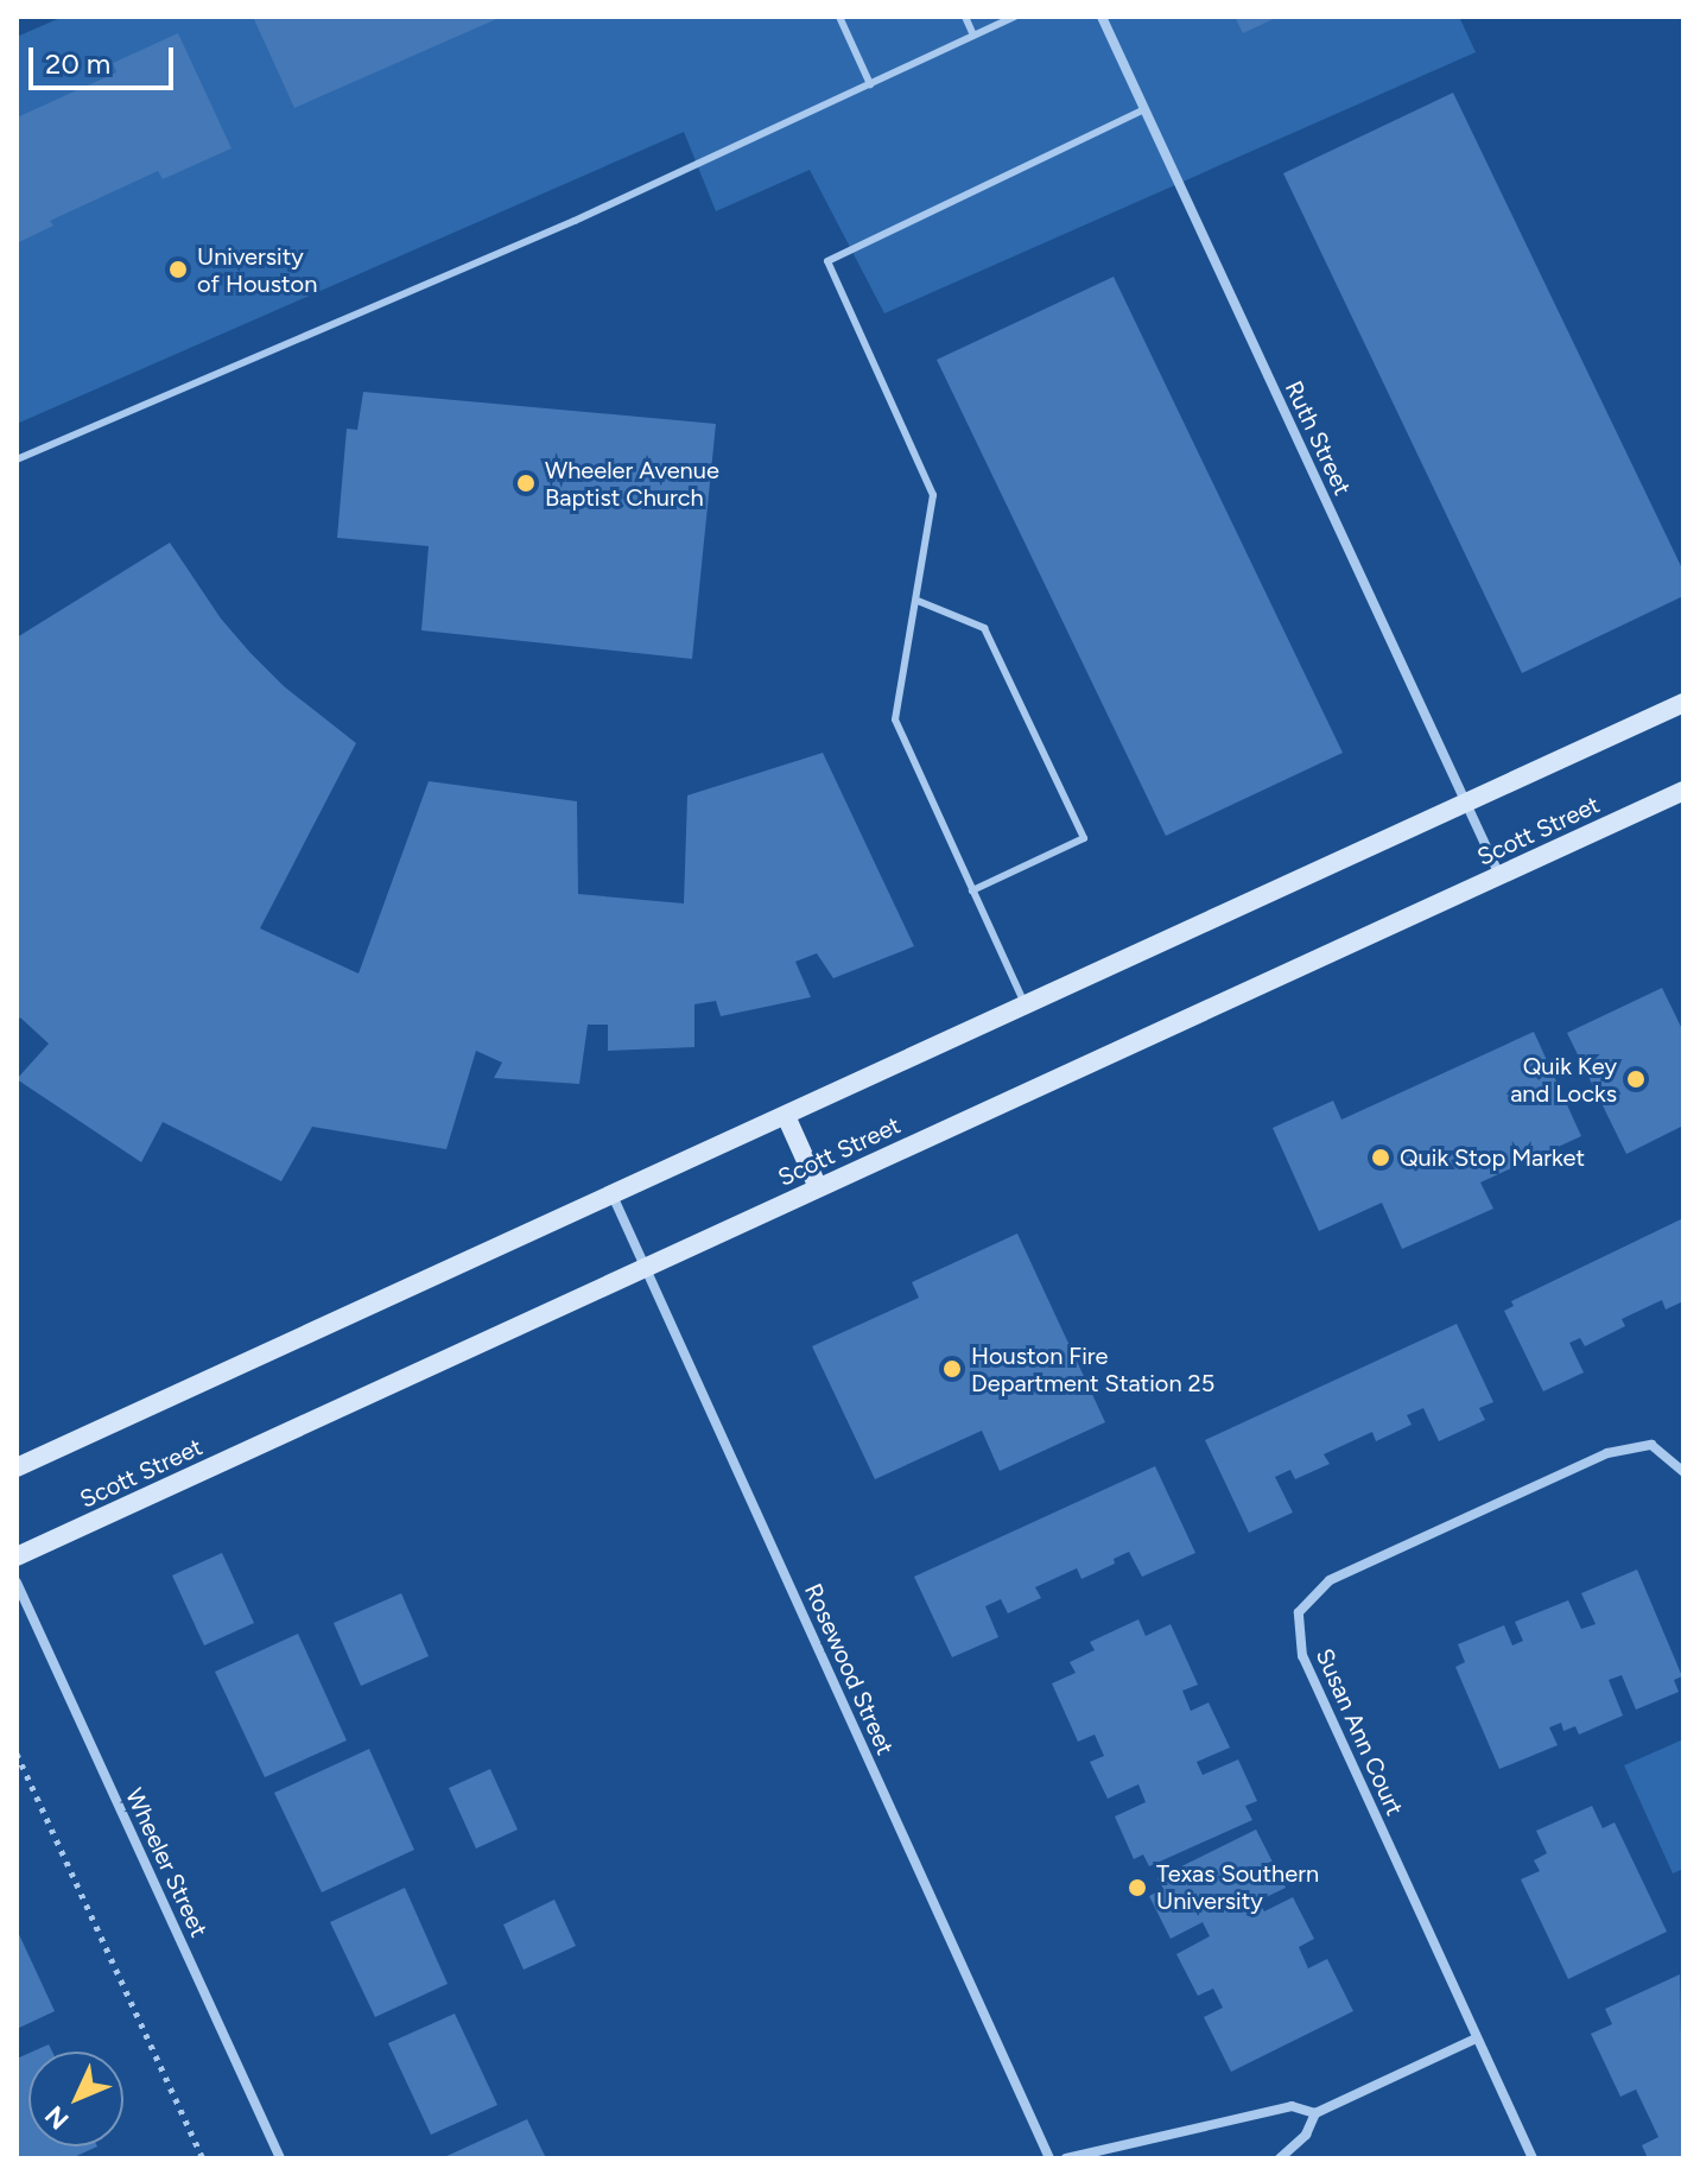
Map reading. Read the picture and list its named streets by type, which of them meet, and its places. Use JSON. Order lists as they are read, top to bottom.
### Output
{
  "streets": {
    "main road": ["Scott Street"],
    "street": [
      "Ruth Street",
      "Rosewood Street",
      "Susan Ann Court",
      "Wheeler Street"
    ]
  },
  "crossings": [
    ["Ruth Street", "Scott Street"],
    ["Scott Street", "Rosewood Street"]
  ],
  "places": [
    "University of Houston",
    "Wheeler Avenue Baptist Church",
    "Quik Key and Locks",
    "Quik Stop Market",
    "Houston Fire Department Station 25",
    "Texas Southern University"
  ],
  "scale_bar": "20 m",
  "north": "bottom left"
}
